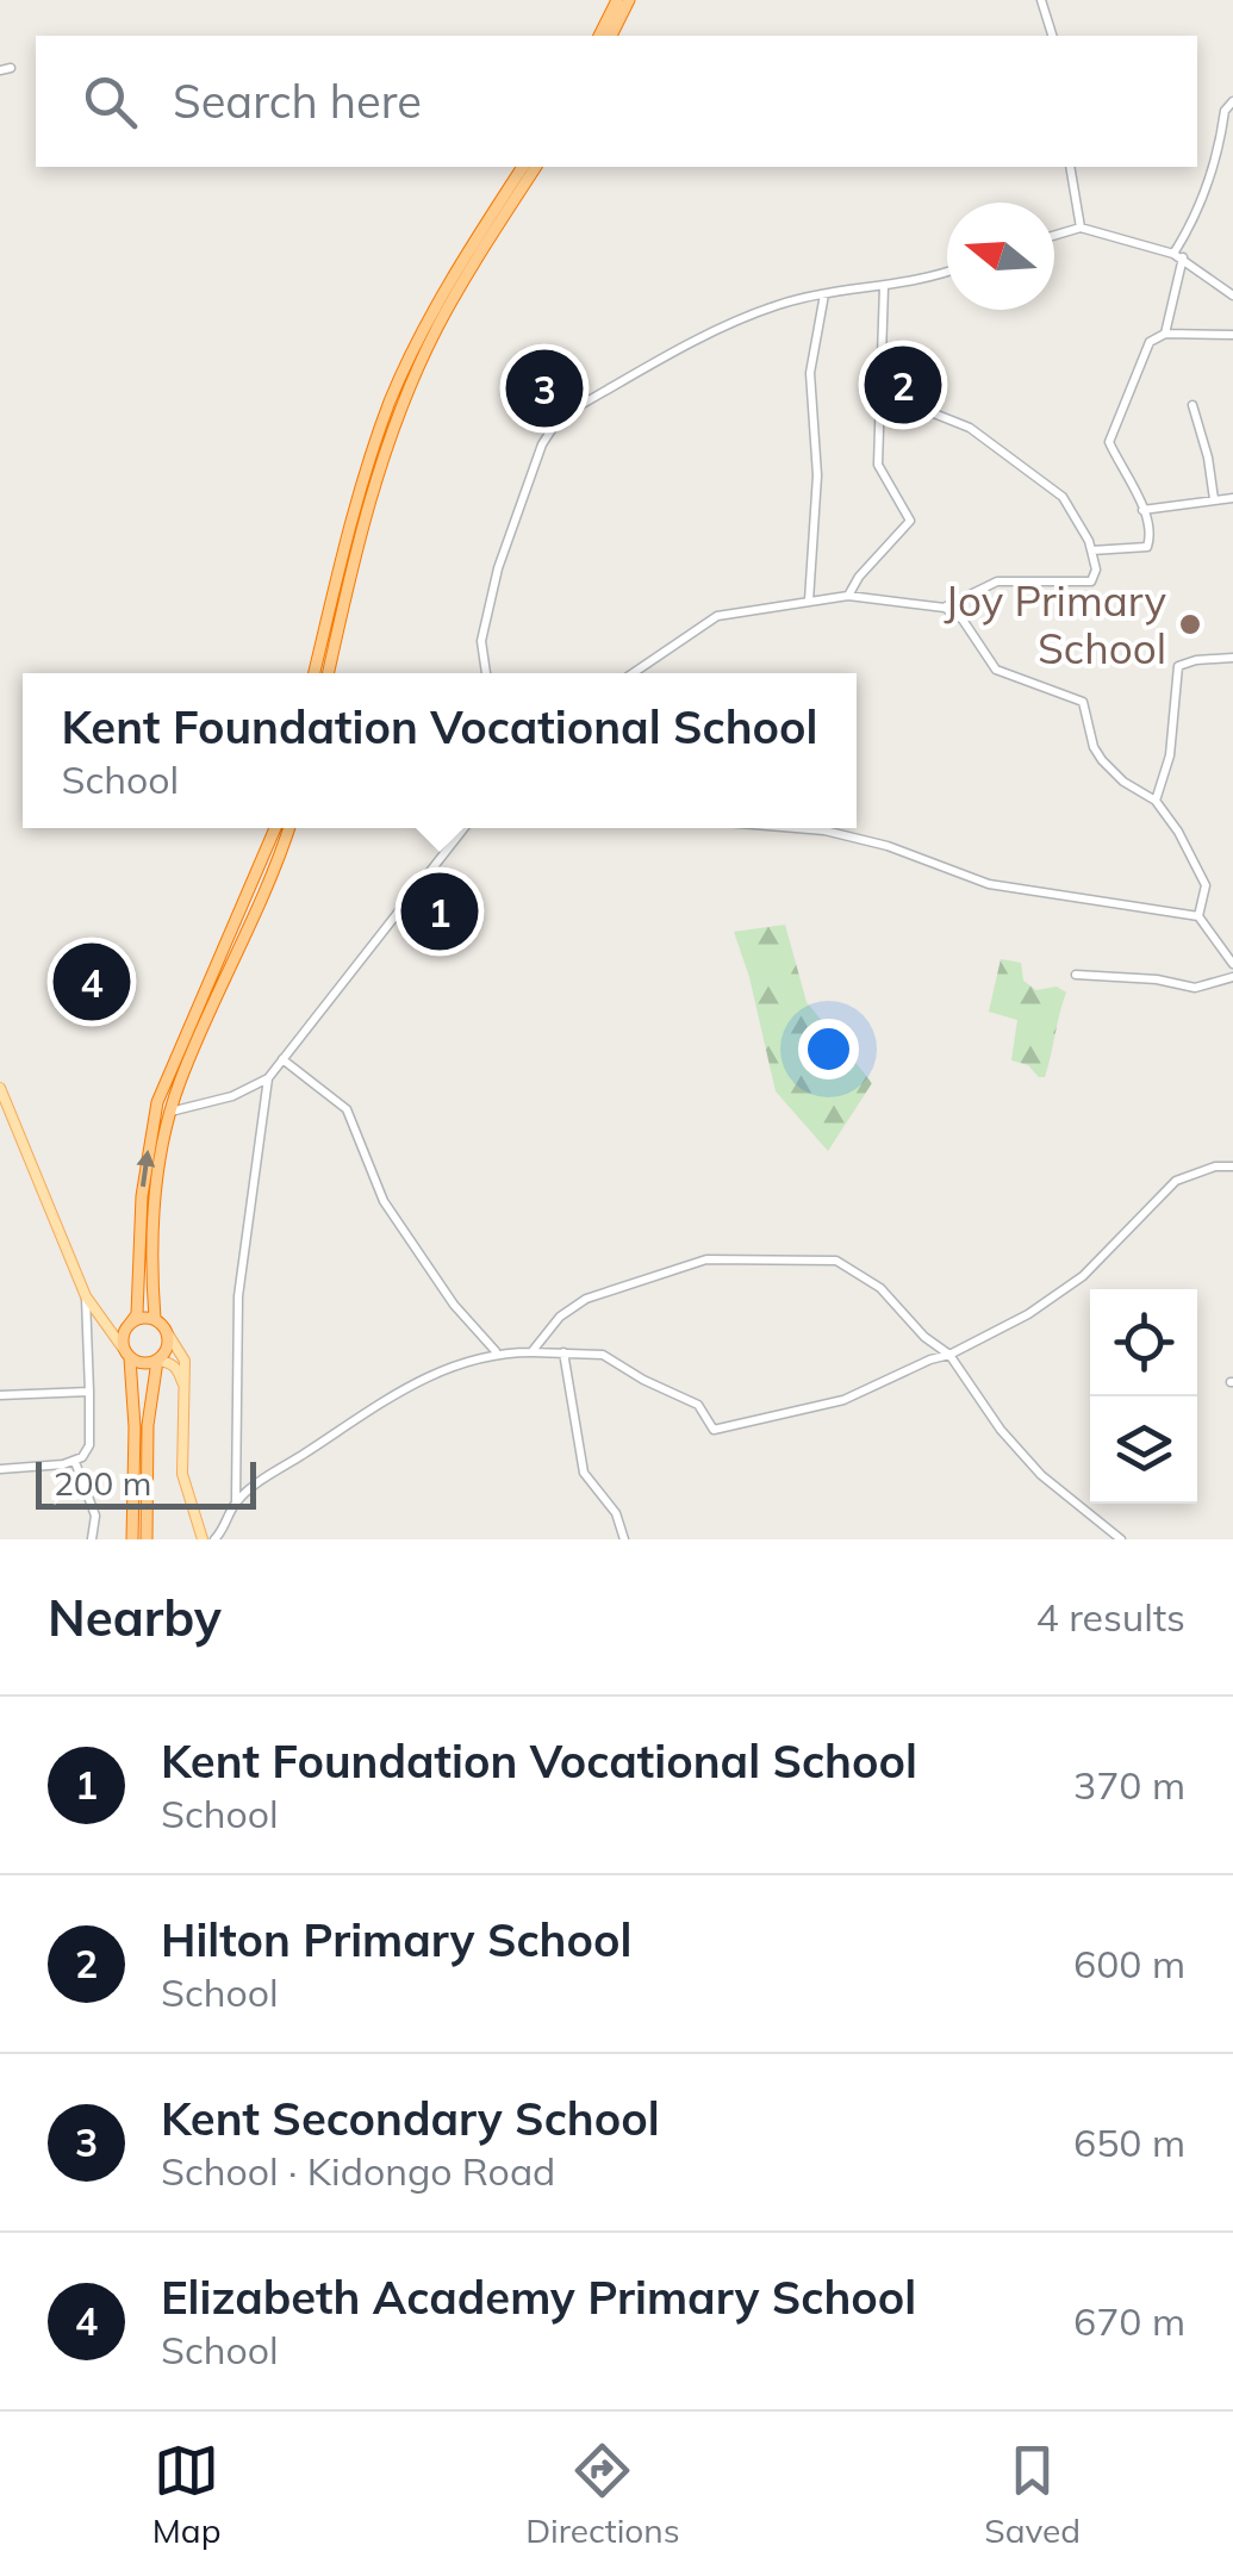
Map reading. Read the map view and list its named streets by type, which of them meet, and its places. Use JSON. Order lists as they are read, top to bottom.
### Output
{
  "places": ["Joy Primary School"],
  "scale_bar": "200 m",
  "north": "left",
  "page": {
    "search": "Search here",
    "pins": [
      "2",
      "3",
      "1",
      "4"
    ],
    "popup": ["Kent Foundation Vocational School", "School"],
    "scale": "200 m",
    "heading": ["Nearby", "4 results"],
    "list": [
      {
        "mark": "1",
        "name": "Kent Foundation Vocational School",
        "note": "School",
        "value": "370 m"
      },
      {
        "mark": "2",
        "name": "Hilton Primary School",
        "note": "School",
        "value": "600 m"
      },
      {
        "mark": "3",
        "name": "Kent Secondary School",
        "note": "School · Kidongo Road",
        "value": "650 m"
      },
      {
        "mark": "4",
        "name": "Elizabeth Academy Primary School",
        "note": "School",
        "value": "670 m"
      }
    ],
    "nav": ["Map", "Directions", "Saved"]
  }
}
